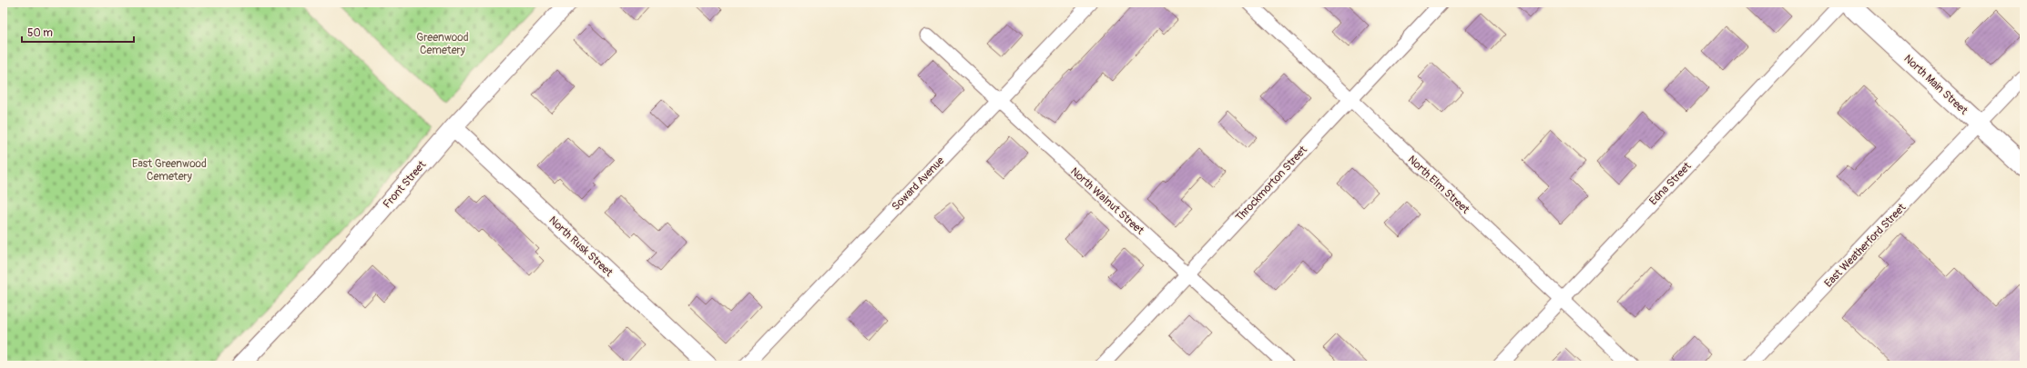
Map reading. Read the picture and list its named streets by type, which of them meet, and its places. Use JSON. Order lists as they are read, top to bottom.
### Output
{
  "streets": {
    "main road": ["North Main Street"],
    "street": [
      "Soward Avenue",
      "Throckmorton Street",
      "Edna Street",
      "Front Street",
      "North Elm Street",
      "North Walnut Street",
      "East Weatherford Street",
      "North Rusk Street"
    ]
  },
  "crossings": [
    ["North Main Street", "East Weatherford Street"],
    ["Soward Avenue", "North Walnut Street"],
    ["Throckmorton Street", "North Elm Street"],
    ["Throckmorton Street", "North Walnut Street"],
    ["Edna Street", "North Elm Street"],
    ["Front Street", "North Rusk Street"]
  ],
  "parks": ["Greenwood Cemetery", "East Greenwood Cemetery"],
  "scale_bar": "50 m"
}
